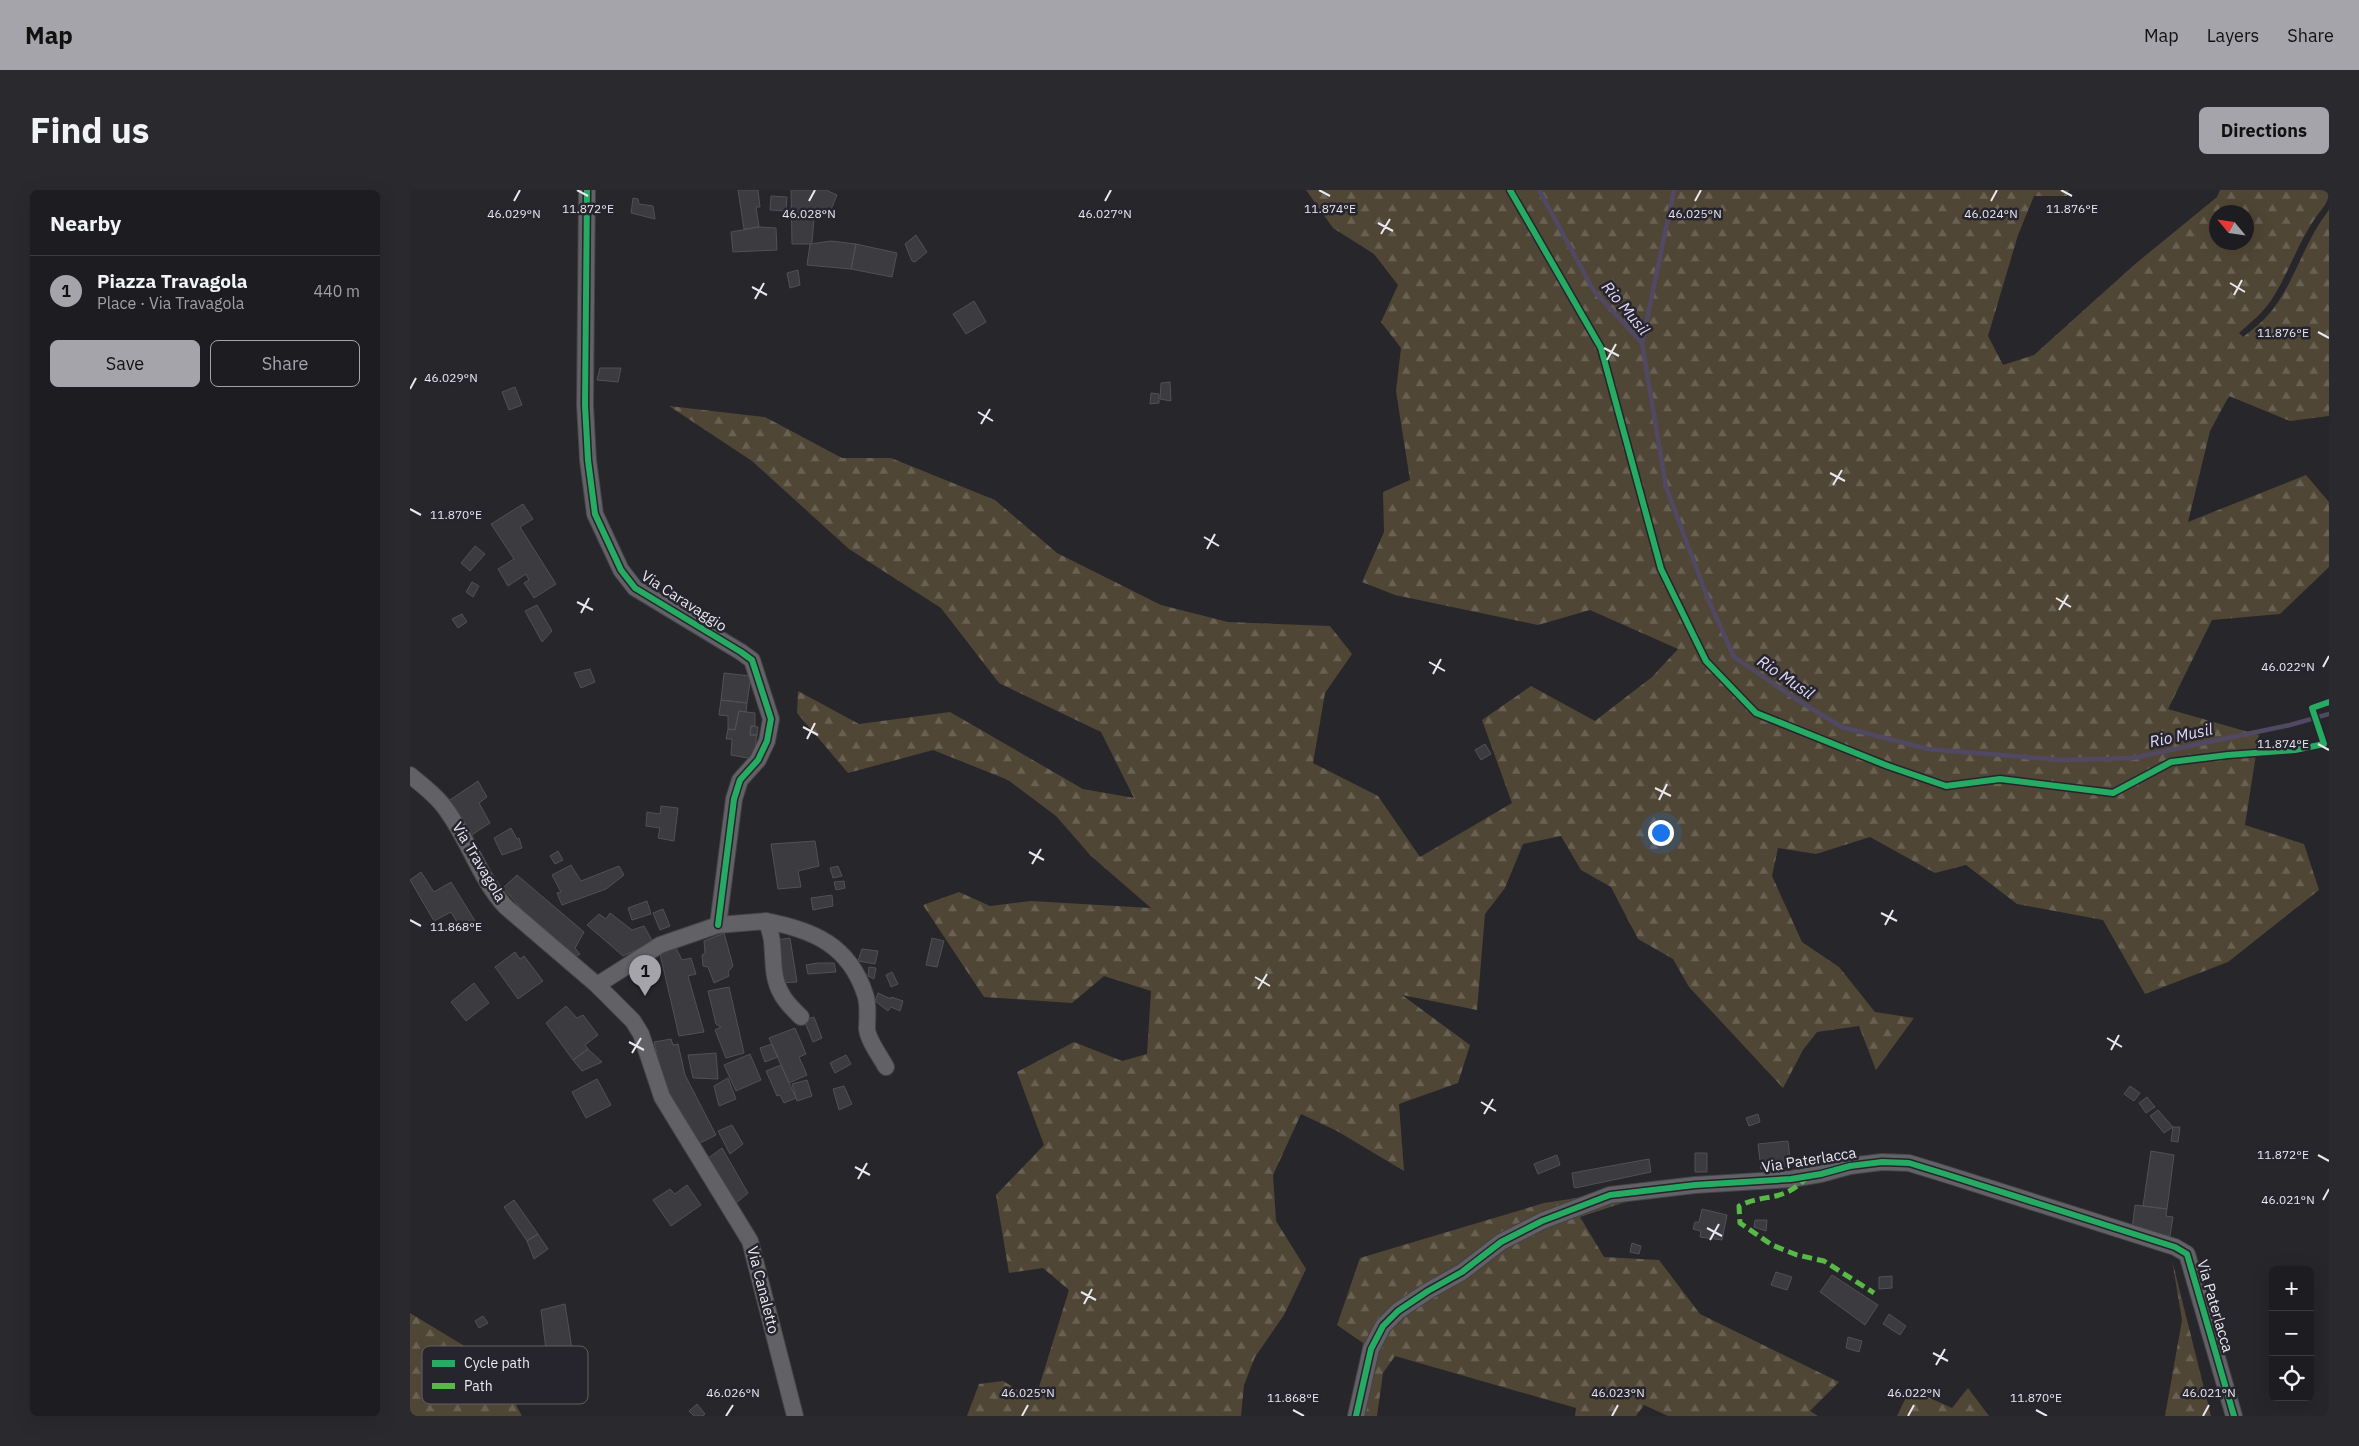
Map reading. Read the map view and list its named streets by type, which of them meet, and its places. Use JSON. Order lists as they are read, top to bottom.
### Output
{
  "streets": {
    "street": [
      "Via Caravaggio",
      "Via Travagola",
      "Via Paterlacca",
      "Via Canaletto"
    ]
  },
  "crossings": [
    ["Via Travagola", "Via Canaletto"]
  ],
  "water": ["Rio Musil"],
  "legend": ["Cycle path", "Path"],
  "north": "top left",
  "page": {
    "header": "Map",
    "nav": ["Map", "Layers", "Share"],
    "title": "Find us",
    "buttons": [
      "Directions",
      ["Save", "Share"]
    ],
    "heading": "Nearby",
    "list": [
      {
        "mark": "1",
        "name": "Piazza Travagola",
        "note": "Place · Via Travagola",
        "value": "440 m"
      }
    ],
    "pins": "1",
    "map_buttons": ["+", "−"]
  },
  "coordinates": [
    "11.872°E",
    "11.874°E",
    "11.876°E",
    "46.029°N",
    "46.028°N",
    "46.027°N",
    "46.025°N",
    "46.024°N",
    "11.870°E",
    "46.022°N",
    "11.868°E",
    "46.021°N",
    "46.026°N",
    "46.023°N"
  ]
}
